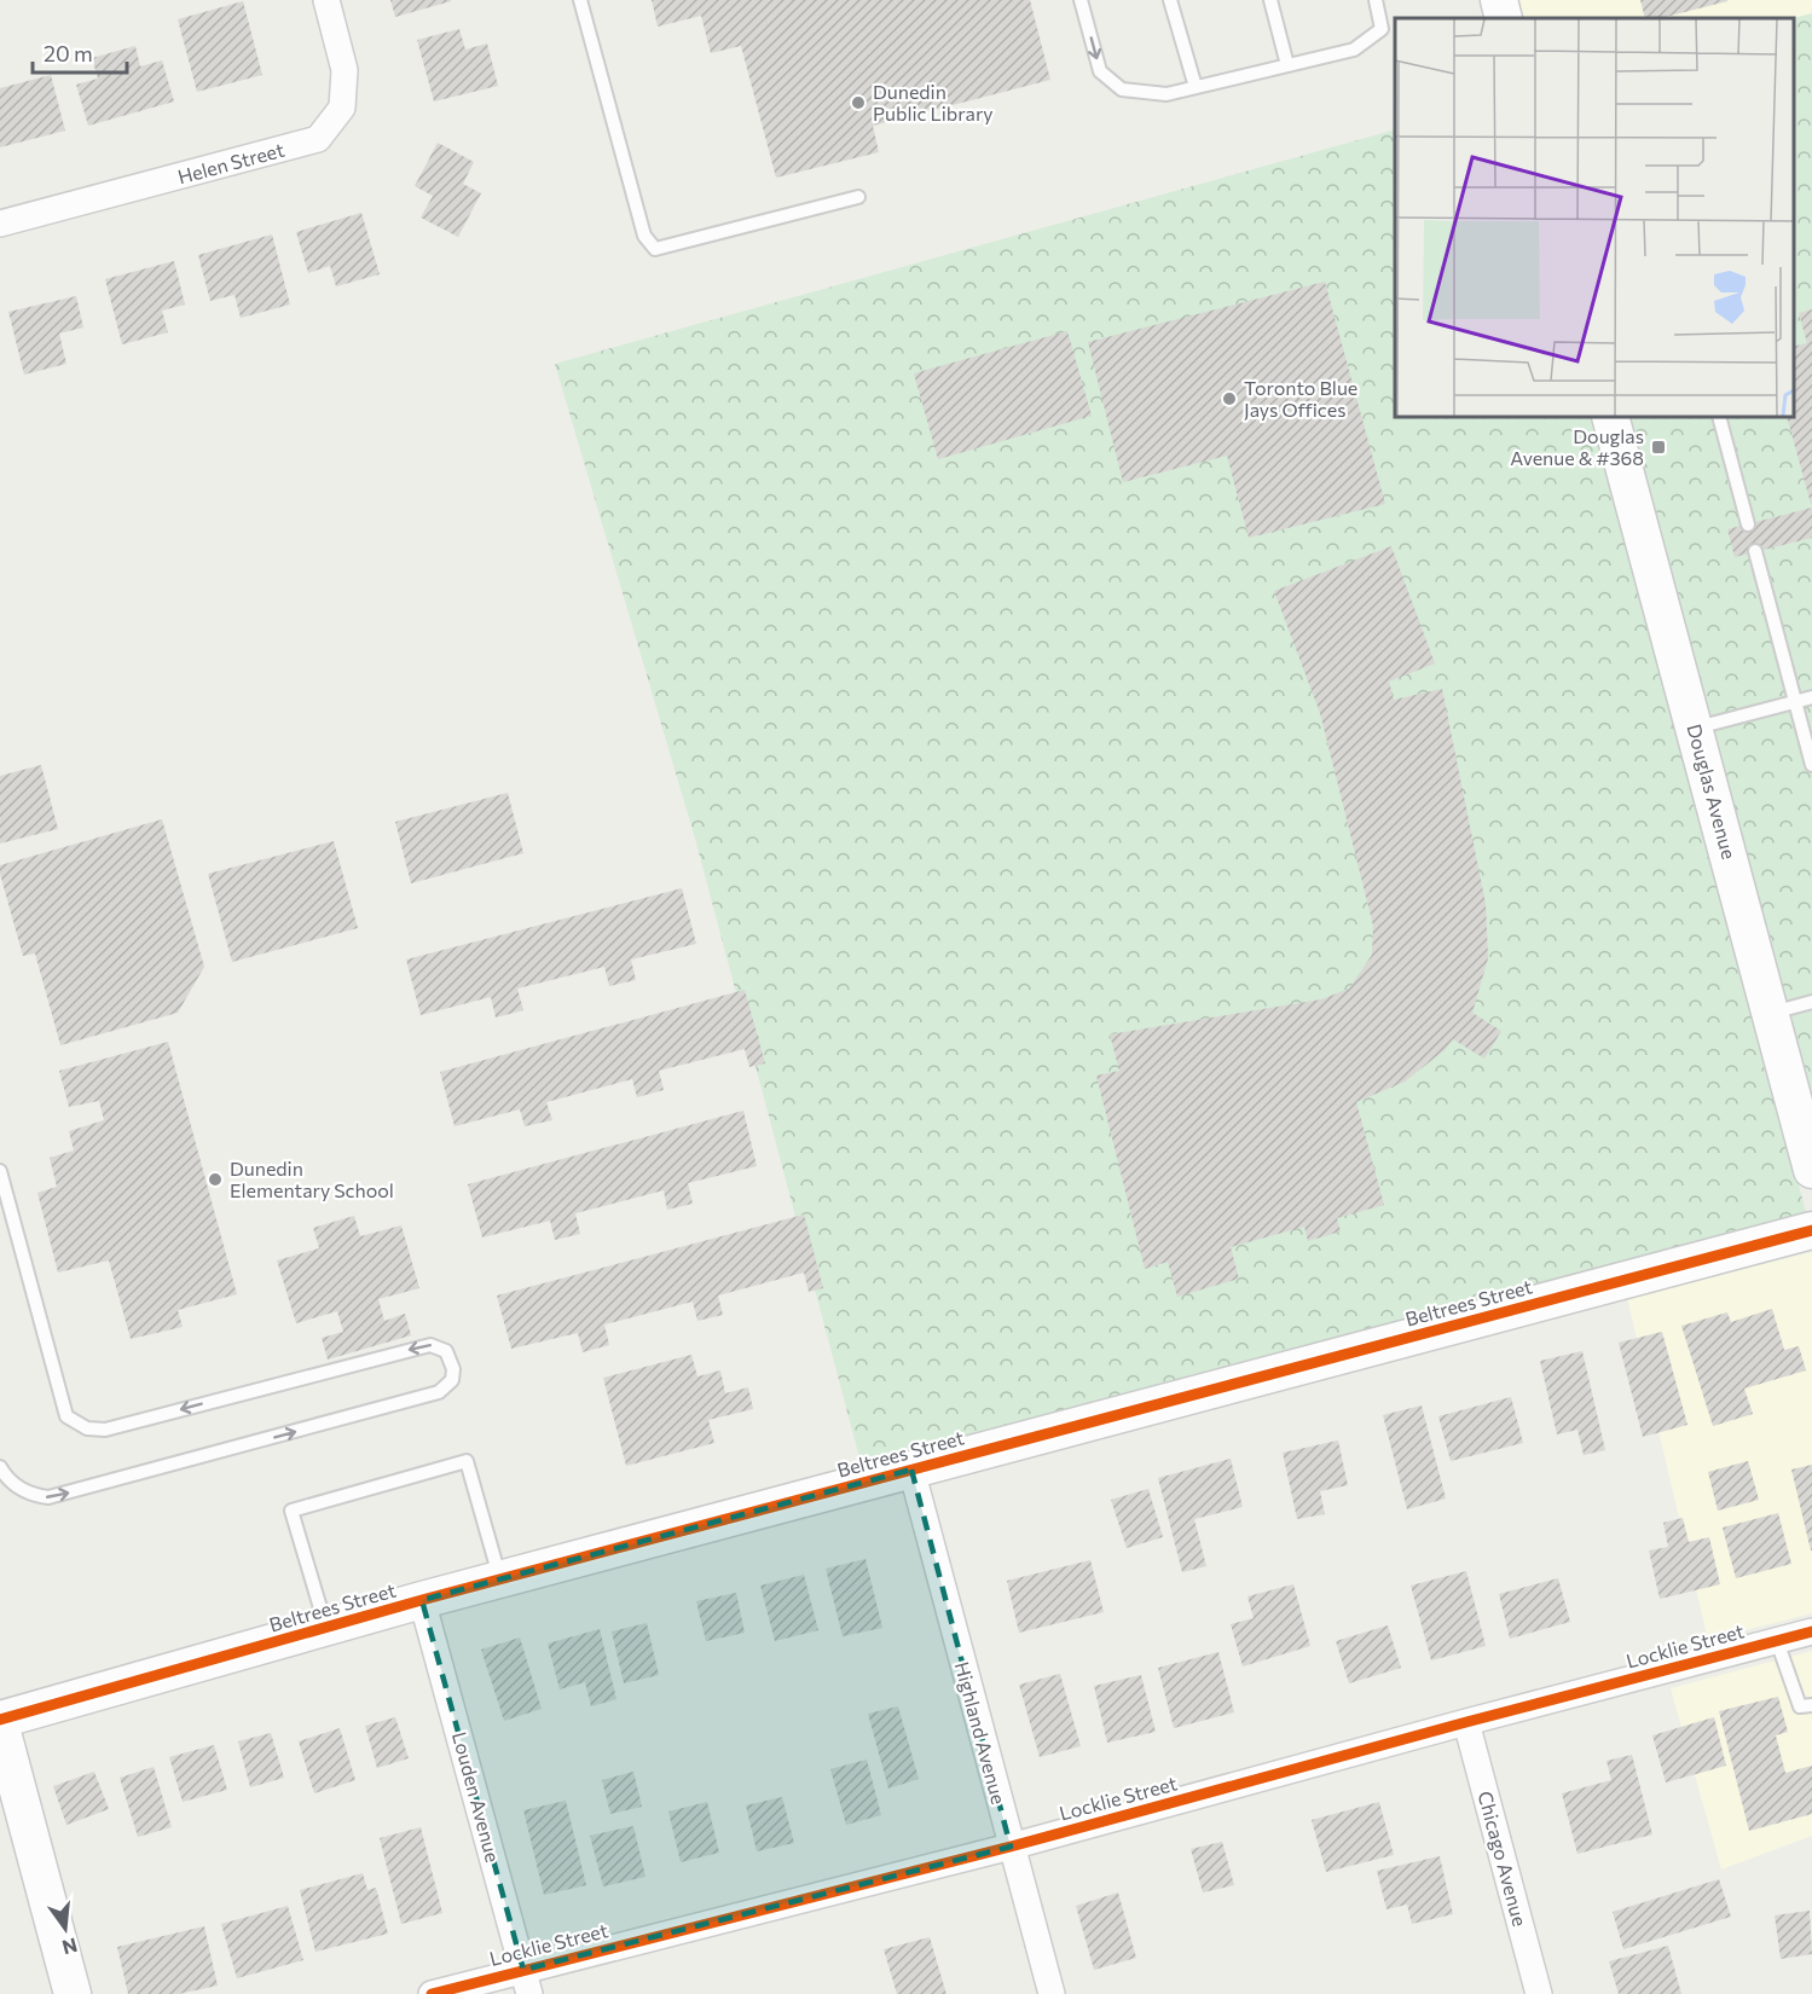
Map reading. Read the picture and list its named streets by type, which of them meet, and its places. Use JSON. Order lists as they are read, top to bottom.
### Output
{
  "streets": {
    "street": [
      "Helen Street",
      "Douglas Avenue",
      "Beltrees Street",
      "Locklie Street",
      "Highland Avenue",
      "Louden Avenue",
      "Chicago Avenue"
    ]
  },
  "crossings": [
    ["Beltrees Street", "Highland Avenue"],
    ["Beltrees Street", "Louden Avenue"],
    ["Locklie Street", "Highland Avenue"],
    ["Locklie Street", "Louden Avenue"],
    ["Locklie Street", "Chicago Avenue"]
  ],
  "places": {
    "other": ["Dunedin Public Library", "Toronto Blue Jays Offices", "Dunedin Elementary School"],
    "transit": ["Douglas Avenue & #368"]
  },
  "scale_bar": "20 m",
  "north": "bottom"
}
